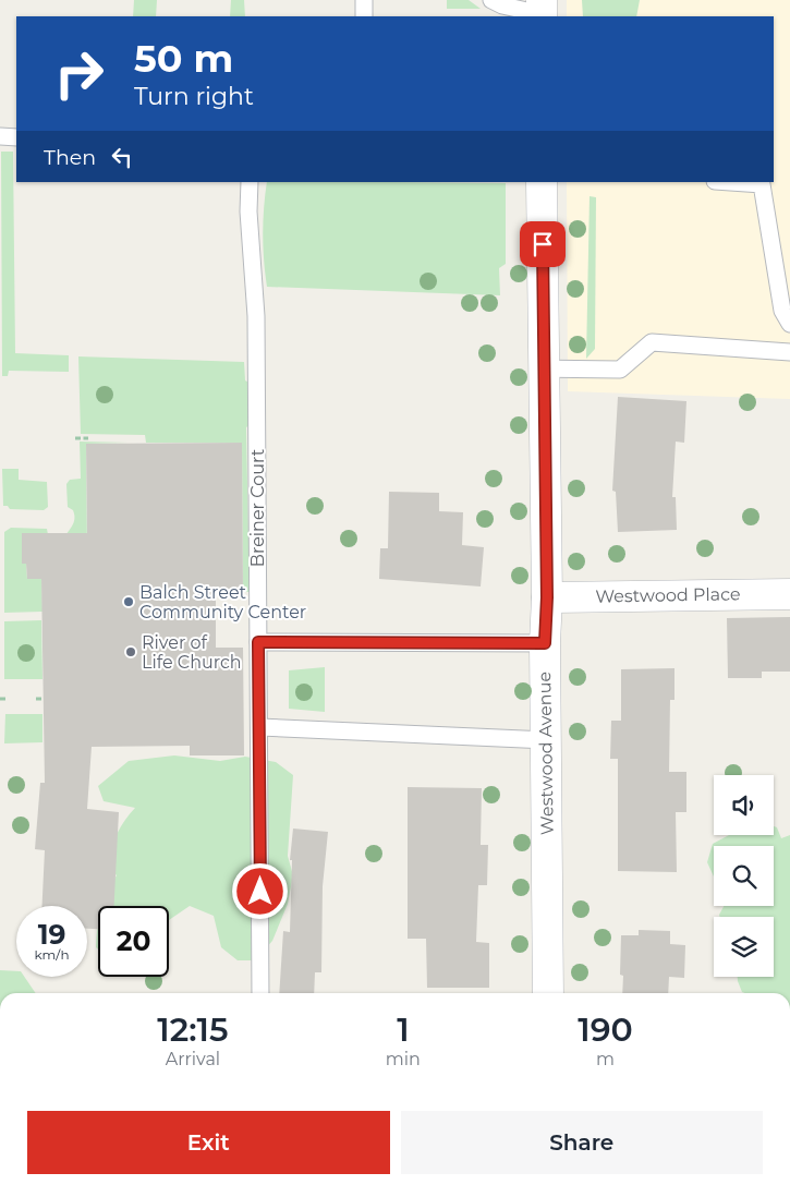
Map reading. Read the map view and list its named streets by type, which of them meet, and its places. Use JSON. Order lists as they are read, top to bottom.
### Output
{
  "streets": {
    "street": ["Westwood Place", "Westwood Avenue"],
    "lane": ["Breiner Court"]
  },
  "crossings": [
    ["Westwood Place", "Westwood Avenue"]
  ],
  "places": ["Balch Street Community Center", "River of Life Church"],
  "page": {
    "turn": ["50 m", "Turn right"],
    "then": "Then",
    "speed": "19 km/h",
    "limit": "20",
    "eta": [
      "12:15",
      "Arrival",
      "1",
      "min",
      "190",
      "m"
    ],
    "buttons": ["Exit", "Share"]
  }
}
